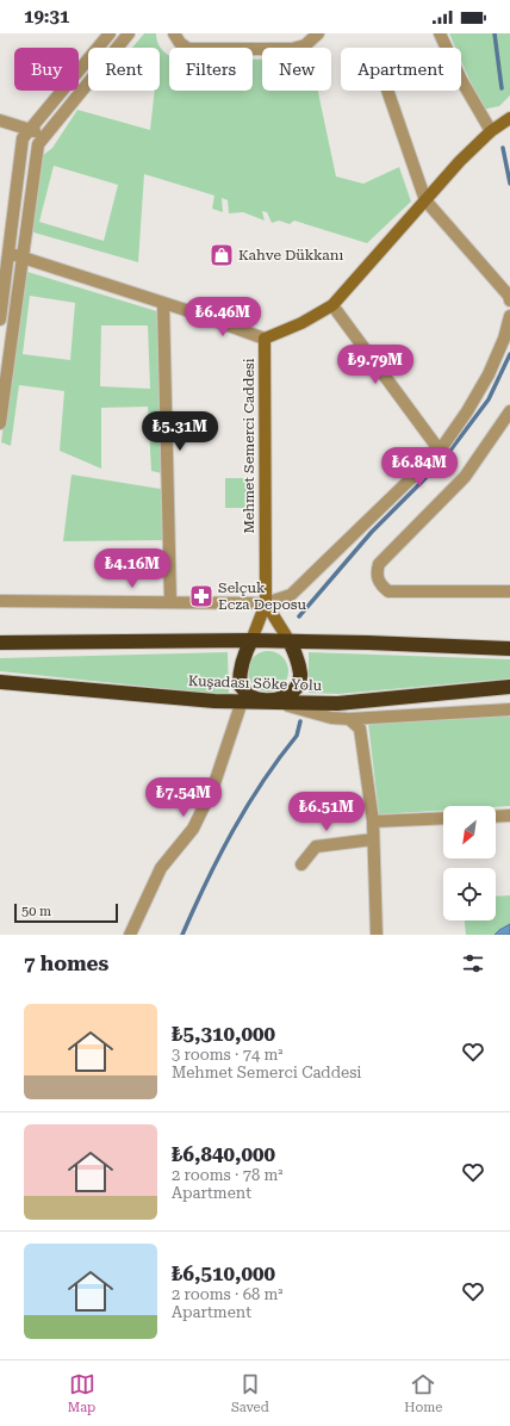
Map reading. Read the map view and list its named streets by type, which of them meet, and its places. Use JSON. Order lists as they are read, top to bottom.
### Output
{
  "streets": {
    "highway": ["Kuşadası Söke Yolu"],
    "street": ["Mehmet Semerci Caddesi"]
  },
  "crossings": [
    ["Mehmet Semerci Caddesi", "Kuşadası Söke Yolu"]
  ],
  "places": {
    "shop": ["Kahve Dükkanı"],
    "pharmacy": ["Selçuk Ecza Deposu"]
  },
  "scale_bar": "50 m",
  "north": "bottom left",
  "page": {
    "status": "19:31",
    "chip": [
      "Buy",
      "Rent",
      "Filters",
      "New",
      "Apartment"
    ],
    "price": [
      "₺6.46M",
      "₺9.79M",
      "₺5.31M",
      "₺6.84M",
      "₺4.16M",
      "₺7.54M",
      "₺6.51M"
    ],
    "scale": "50 m",
    "heading": "7 homes",
    "list": [
      {
        "name": "₺5,310,000",
        "note": "3 rooms · 74 m² · Mehmet Semerci Caddesi"
      },
      {
        "name": "₺6,840,000",
        "note": "2 rooms · 78 m² · Apartment"
      },
      {
        "name": "₺6,510,000",
        "note": "2 rooms · 68 m² · Apartment"
      }
    ],
    "tabs": ["Map", "Saved", "Home"]
  }
}
